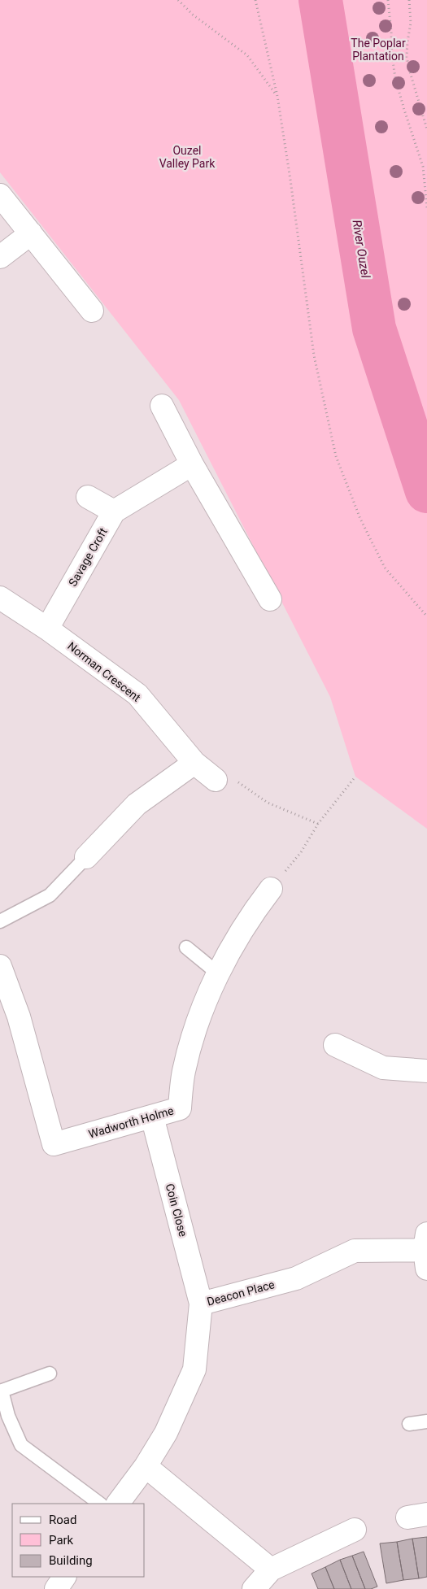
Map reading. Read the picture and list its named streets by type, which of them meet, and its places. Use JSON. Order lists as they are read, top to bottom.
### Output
{
  "streets": {
    "street": [
      "Savage Croft",
      "Norman Crescent",
      "Wadworth Holme",
      "Coin Close",
      "Deacon Place"
    ]
  },
  "crossings": [
    ["Savage Croft", "Norman Crescent"],
    ["Wadworth Holme", "Coin Close"],
    ["Coin Close", "Deacon Place"]
  ],
  "water": ["River Ouzel"],
  "parks": ["The Poplar Plantation", "Ouzel Valley Park"],
  "legend": ["Road", "Park", "Building"]
}
